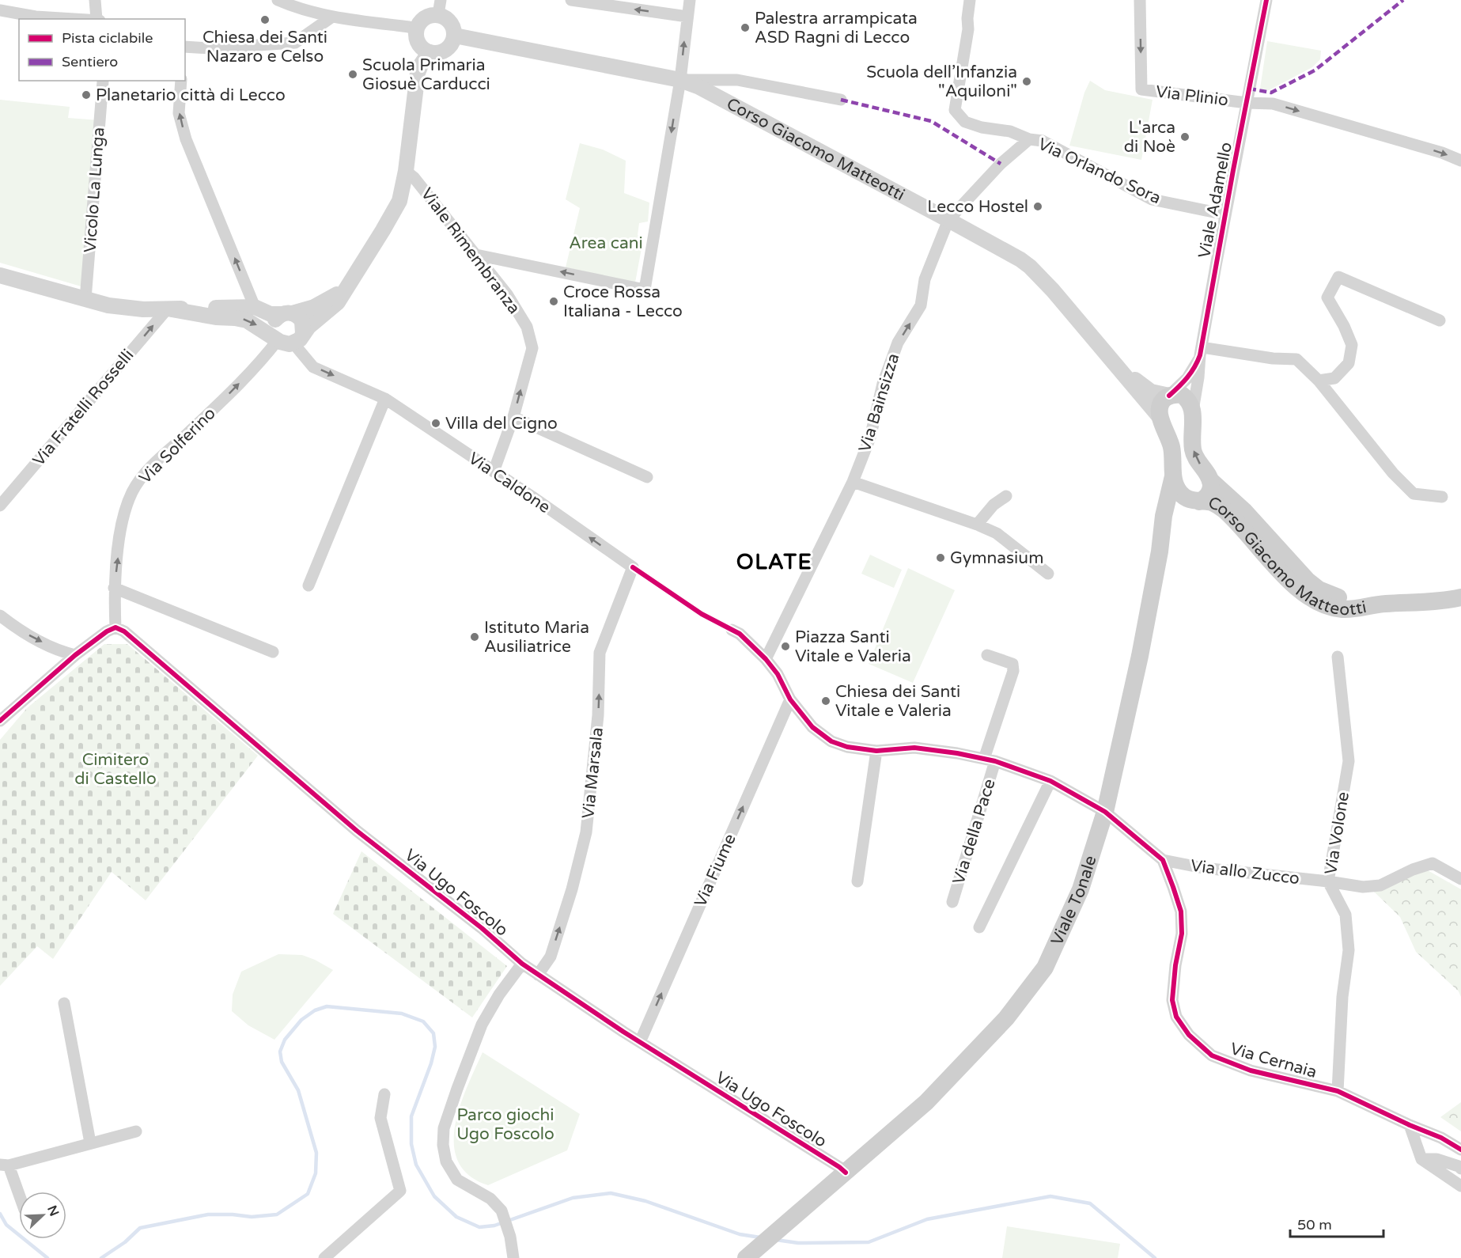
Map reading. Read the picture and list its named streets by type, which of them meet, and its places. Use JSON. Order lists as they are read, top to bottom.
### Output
{
  "streets": {
    "main road": ["Corso Giacomo Matteotti", "Viale Tonale"],
    "street": [
      "Via Plinio",
      "Via Orlando Sora",
      "Vicolo La Lunga",
      "Viale Adamello",
      "Viale Rimembranza",
      "Via Bainsizza",
      "Via Fratelli Rosselli",
      "Via Solferino",
      "Via Caldone",
      "Via Marsala",
      "Via della Pace",
      "Via Volone",
      "Via Fiume",
      "Via allo Zucco",
      "Via Ugo Foscolo",
      "Via Cernaia"
    ]
  },
  "crossings": [
    ["Via Plinio", "Viale Adamello"],
    ["Corso Giacomo Matteotti", "Via Orlando Sora"],
    ["Corso Giacomo Matteotti", "Viale Adamello"],
    ["Corso Giacomo Matteotti", "Via Bainsizza"],
    ["Corso Giacomo Matteotti", "Viale Tonale"],
    ["Via Orlando Sora", "Viale Adamello"],
    ["Via Orlando Sora", "Via Bainsizza"],
    ["Viale Rimembranza", "Via Caldone"],
    ["Via Solferino", "Via Caldone"],
    ["Via Solferino", "Via Ugo Foscolo"],
    ["Via Caldone", "Via Marsala"],
    ["Via Marsala", "Via Ugo Foscolo"],
    ["Via Volone", "Via allo Zucco"],
    ["Via Volone", "Via Cernaia"],
    ["Via Fiume", "Via Ugo Foscolo"],
    ["Via allo Zucco", "Via Cernaia"],
    ["Via Ugo Foscolo", "Viale Tonale"],
    ["Viale Tonale", "Via Cernaia"]
  ],
  "one_way": [
    "Viale Rimembranza",
    "Via Bainsizza",
    "Via Fratelli Rosselli",
    "Via Solferino",
    "Via Marsala",
    "Via Fiume"
  ],
  "districts": ["OLATE"],
  "parks": ["Area cani", "Cimitero di Castello", "Parco giochi Ugo Foscolo"],
  "places": [
    "Chiesa dei Santi Nazaro e Celso",
    "Palestra arrampicata ASD Ragni di Lecco",
    "Scuola Primaria Giosuè Carducci",
    "Scuola dell’Infanzia \"Aquiloni\"",
    "Planetario città di Lecco",
    "L'arca di Noè",
    "Lecco Hostel",
    "Croce Rossa Italiana - Lecco",
    "Villa del Cigno",
    "Gymnasium",
    "Istituto Maria Ausiliatrice",
    "Piazza Santi Vitale e Valeria",
    "Chiesa dei Santi Vitale e Valeria"
  ],
  "legend": ["Pista ciclabile", "Sentiero"],
  "scale_bar": "50 m",
  "north": "top right"
}
